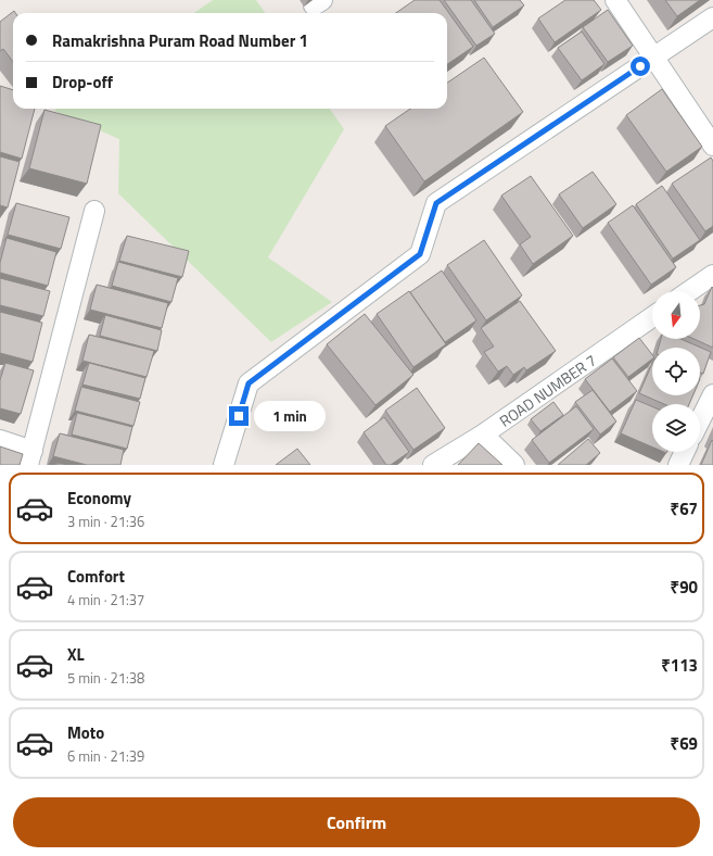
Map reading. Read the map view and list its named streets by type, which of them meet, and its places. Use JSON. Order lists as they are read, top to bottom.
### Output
{
  "streets": {
    "street": ["ROAD NUMBER 7"]
  },
  "north": "bottom",
  "page": {
    "banner": ["Ramakrishna Puram Road Number 1", "Drop-off"],
    "bubble": "1 min",
    "list": [
      {
        "name": "Economy",
        "note": "3 min · 21:36",
        "value": "₹67"
      },
      {
        "name": "Comfort",
        "note": "4 min · 21:37",
        "value": "₹90"
      },
      {
        "name": "XL",
        "note": "5 min · 21:38",
        "value": "₹113"
      },
      {
        "name": "Moto",
        "note": "6 min · 21:39",
        "value": "₹69"
      }
    ],
    "buttons": "Confirm"
  }
}
